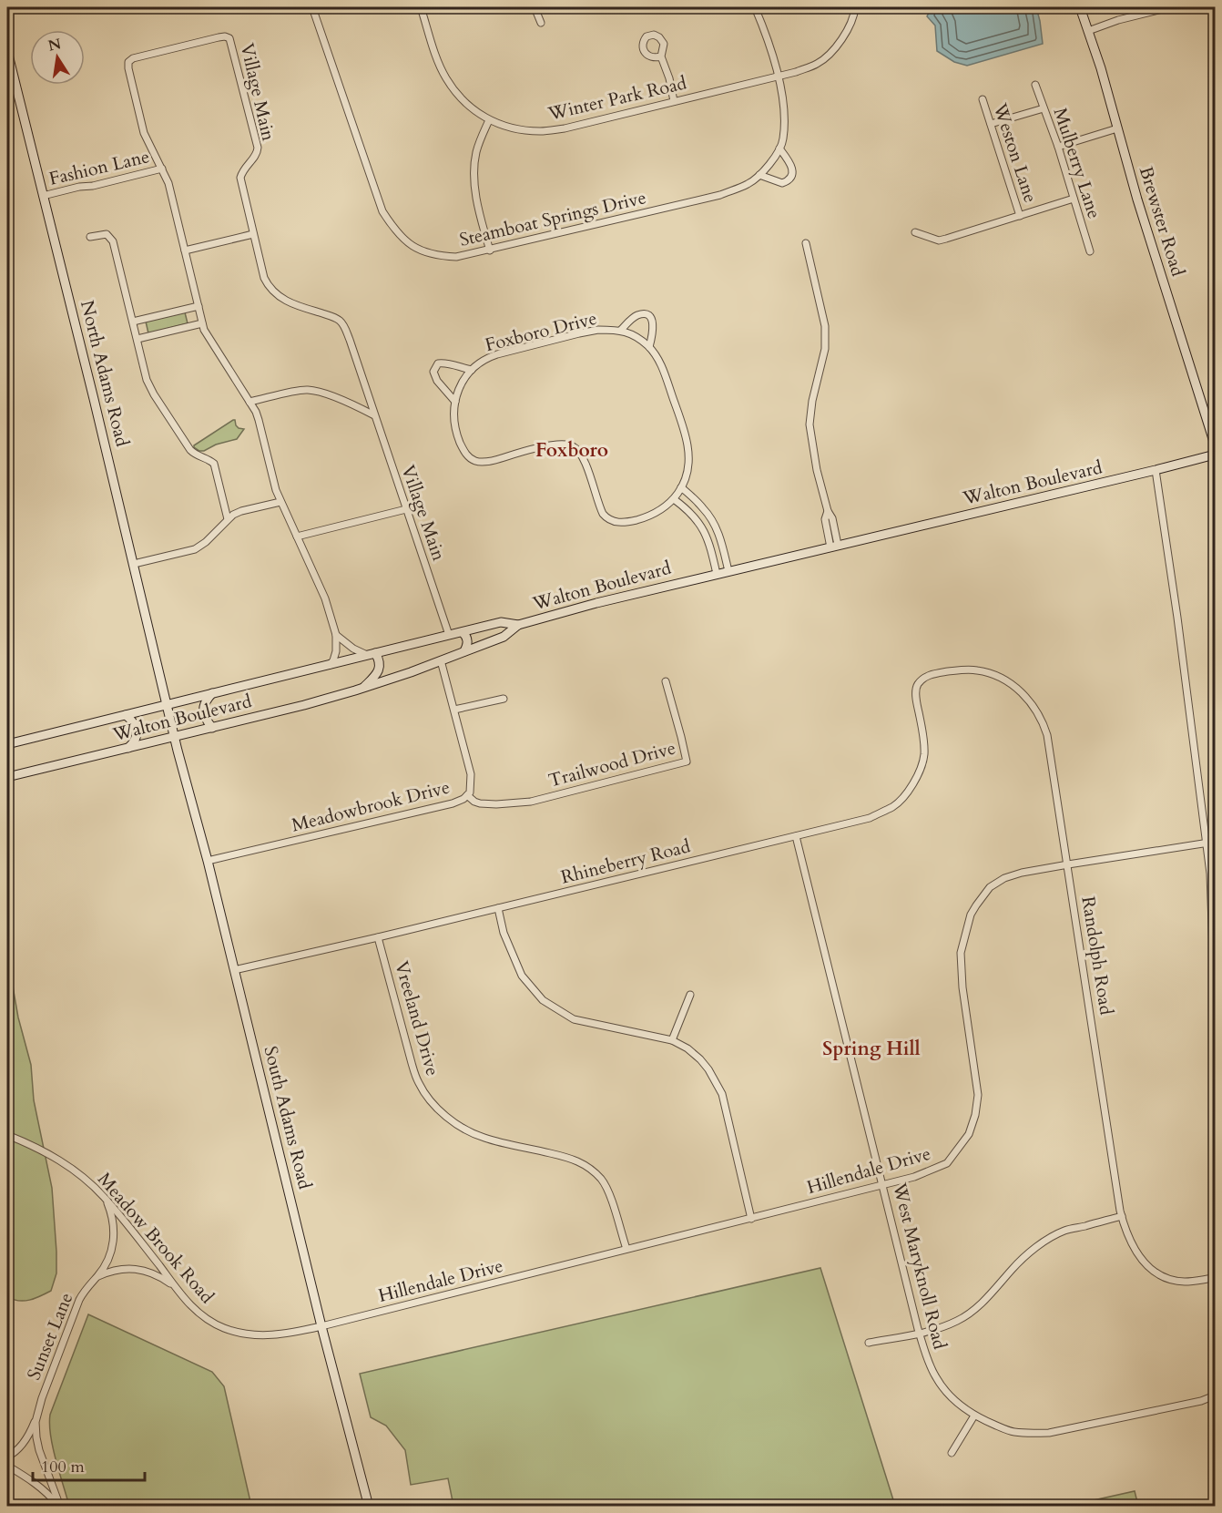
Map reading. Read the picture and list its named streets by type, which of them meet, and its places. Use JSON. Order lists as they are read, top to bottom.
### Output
{
  "streets": {
    "main road": [
      "Brewster Road",
      "North Adams Road",
      "Walton Boulevard",
      "South Adams Road"
    ],
    "street": [
      "Village Main",
      "Winter Park Road",
      "Weston Lane",
      "Mulberry Lane",
      "Fashion Lane",
      "Steamboat Springs Drive",
      "Foxboro Drive",
      "Trailwood Drive",
      "Meadowbrook Drive",
      "Rhineberry Road",
      "Randolph Road",
      "Vreeland Drive",
      "Hillendale Drive",
      "Meadow Brook Road",
      "West Maryknoll Road",
      "Sunset Lane"
    ]
  },
  "crossings": [
    ["Village Main", "Fashion Lane"],
    ["Village Main", "Walton Boulevard"],
    ["Winter Park Road", "Steamboat Springs Drive"],
    ["Fashion Lane", "North Adams Road"],
    ["North Adams Road", "Walton Boulevard"],
    ["North Adams Road", "South Adams Road"],
    ["Walton Boulevard", "Meadowbrook Drive"],
    ["Walton Boulevard", "South Adams Road"],
    ["Trailwood Drive", "Meadowbrook Drive"],
    ["Meadowbrook Drive", "South Adams Road"],
    ["Rhineberry Road", "Randolph Road"],
    ["Rhineberry Road", "Vreeland Drive"],
    ["Rhineberry Road", "South Adams Road"],
    ["Rhineberry Road", "West Maryknoll Road"],
    ["Randolph Road", "Hillendale Drive"],
    ["Vreeland Drive", "Hillendale Drive"],
    ["South Adams Road", "Hillendale Drive"],
    ["South Adams Road", "Meadow Brook Road"],
    ["Hillendale Drive", "Meadow Brook Road"],
    ["Hillendale Drive", "West Maryknoll Road"],
    ["Meadow Brook Road", "Sunset Lane"]
  ],
  "districts": ["Foxboro", "Spring Hill"],
  "scale_bar": "100 m",
  "north": "top"
}
